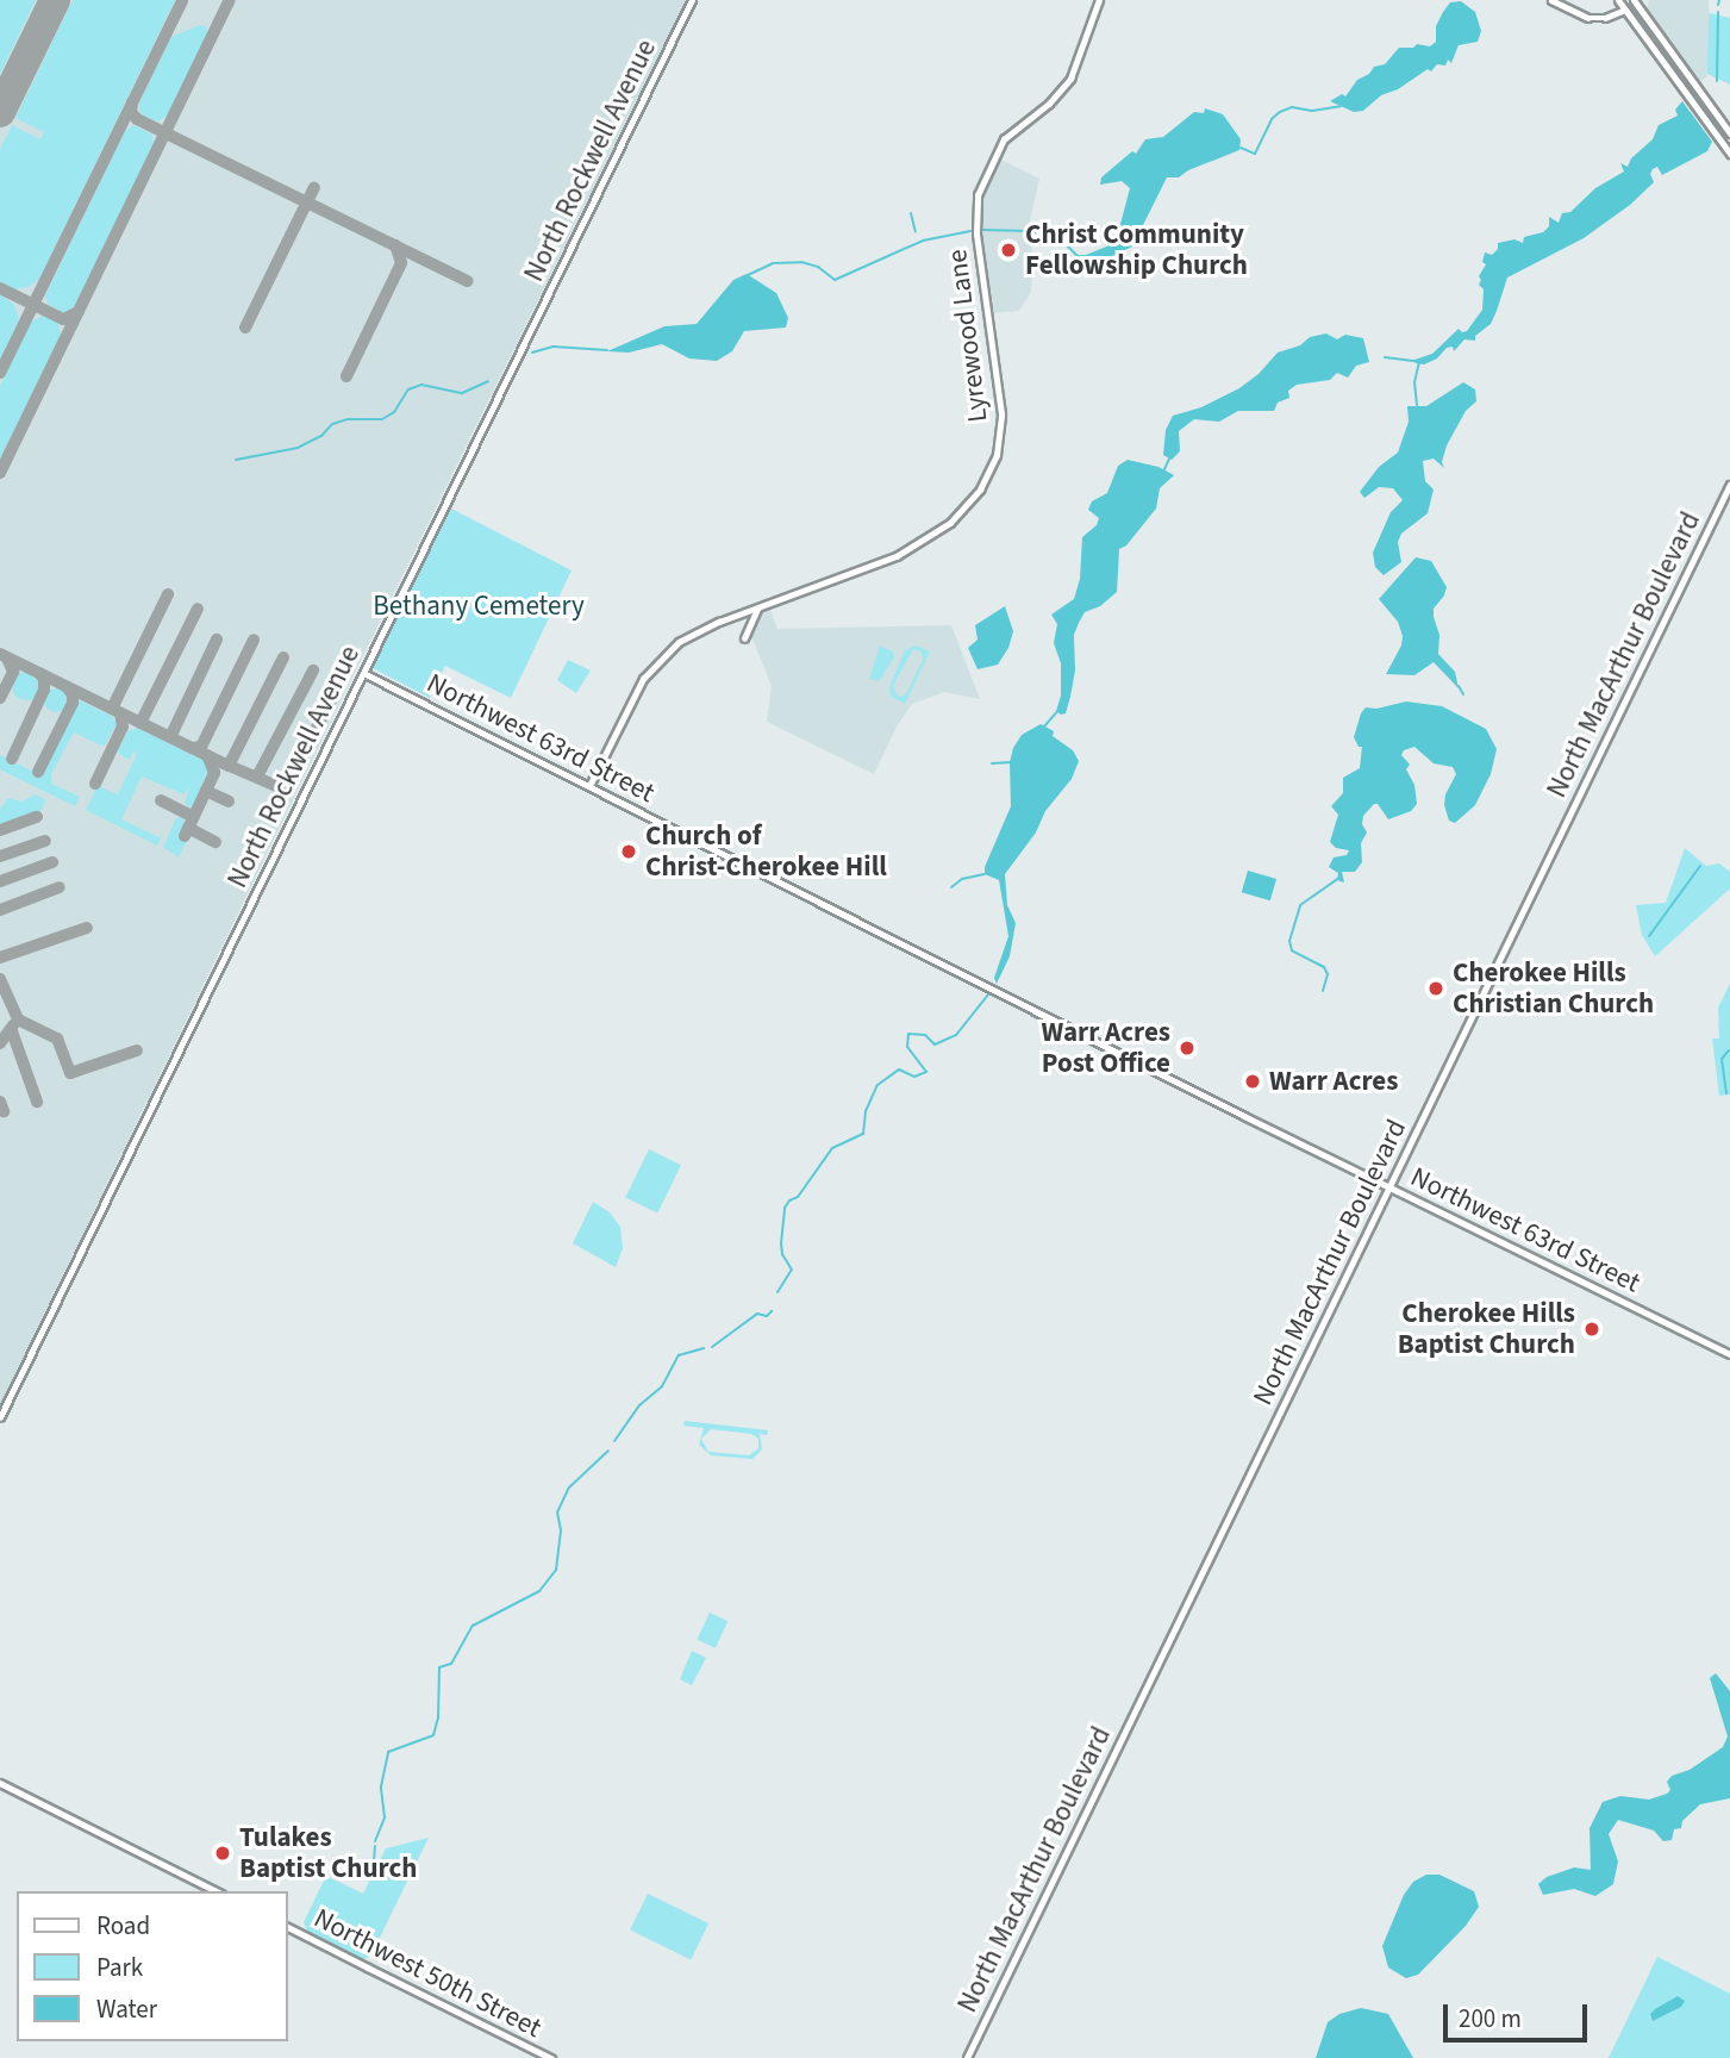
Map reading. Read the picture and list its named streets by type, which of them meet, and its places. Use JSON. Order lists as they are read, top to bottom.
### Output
{
  "streets": {
    "main road": [
      "North Rockwell Avenue",
      "Lyrewood Lane",
      "North MacArthur Boulevard",
      "Northwest 63rd Street",
      "Northwest 50th Street"
    ]
  },
  "crossings": [
    ["North Rockwell Avenue", "Northwest 63rd Street"],
    ["Lyrewood Lane", "Northwest 63rd Street"],
    ["North MacArthur Boulevard", "Northwest 63rd Street"]
  ],
  "parks": ["Bethany Cemetery"],
  "places": [
    "Christ Community Fellowship Church",
    "Church of Christ-Cherokee Hill",
    "Cherokee Hills Christian Church",
    "Warr Acres Post Office",
    "Warr Acres",
    "Cherokee Hills Baptist Church",
    "Tulakes Baptist Church"
  ],
  "legend": ["Road", "Park", "Water"],
  "scale_bar": "200 m"
}
